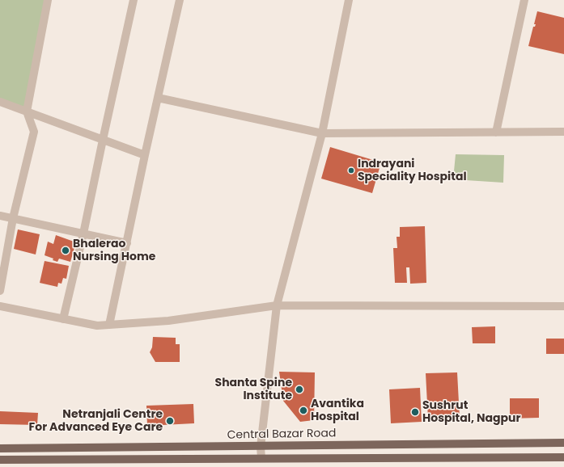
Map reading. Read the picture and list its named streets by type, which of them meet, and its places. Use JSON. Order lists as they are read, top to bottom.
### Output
{
  "streets": {
    "main road": ["Central Bazar Road"]
  },
  "places": [
    "Indrayani Speciality Hospital",
    "Bhalerao Nursing Home",
    "Shanta Spine Institute",
    "Avantika Hospital",
    "Sushrut Hospital, Nagpur",
    "Netranjali Centre For Advanced Eye Care"
  ]
}
